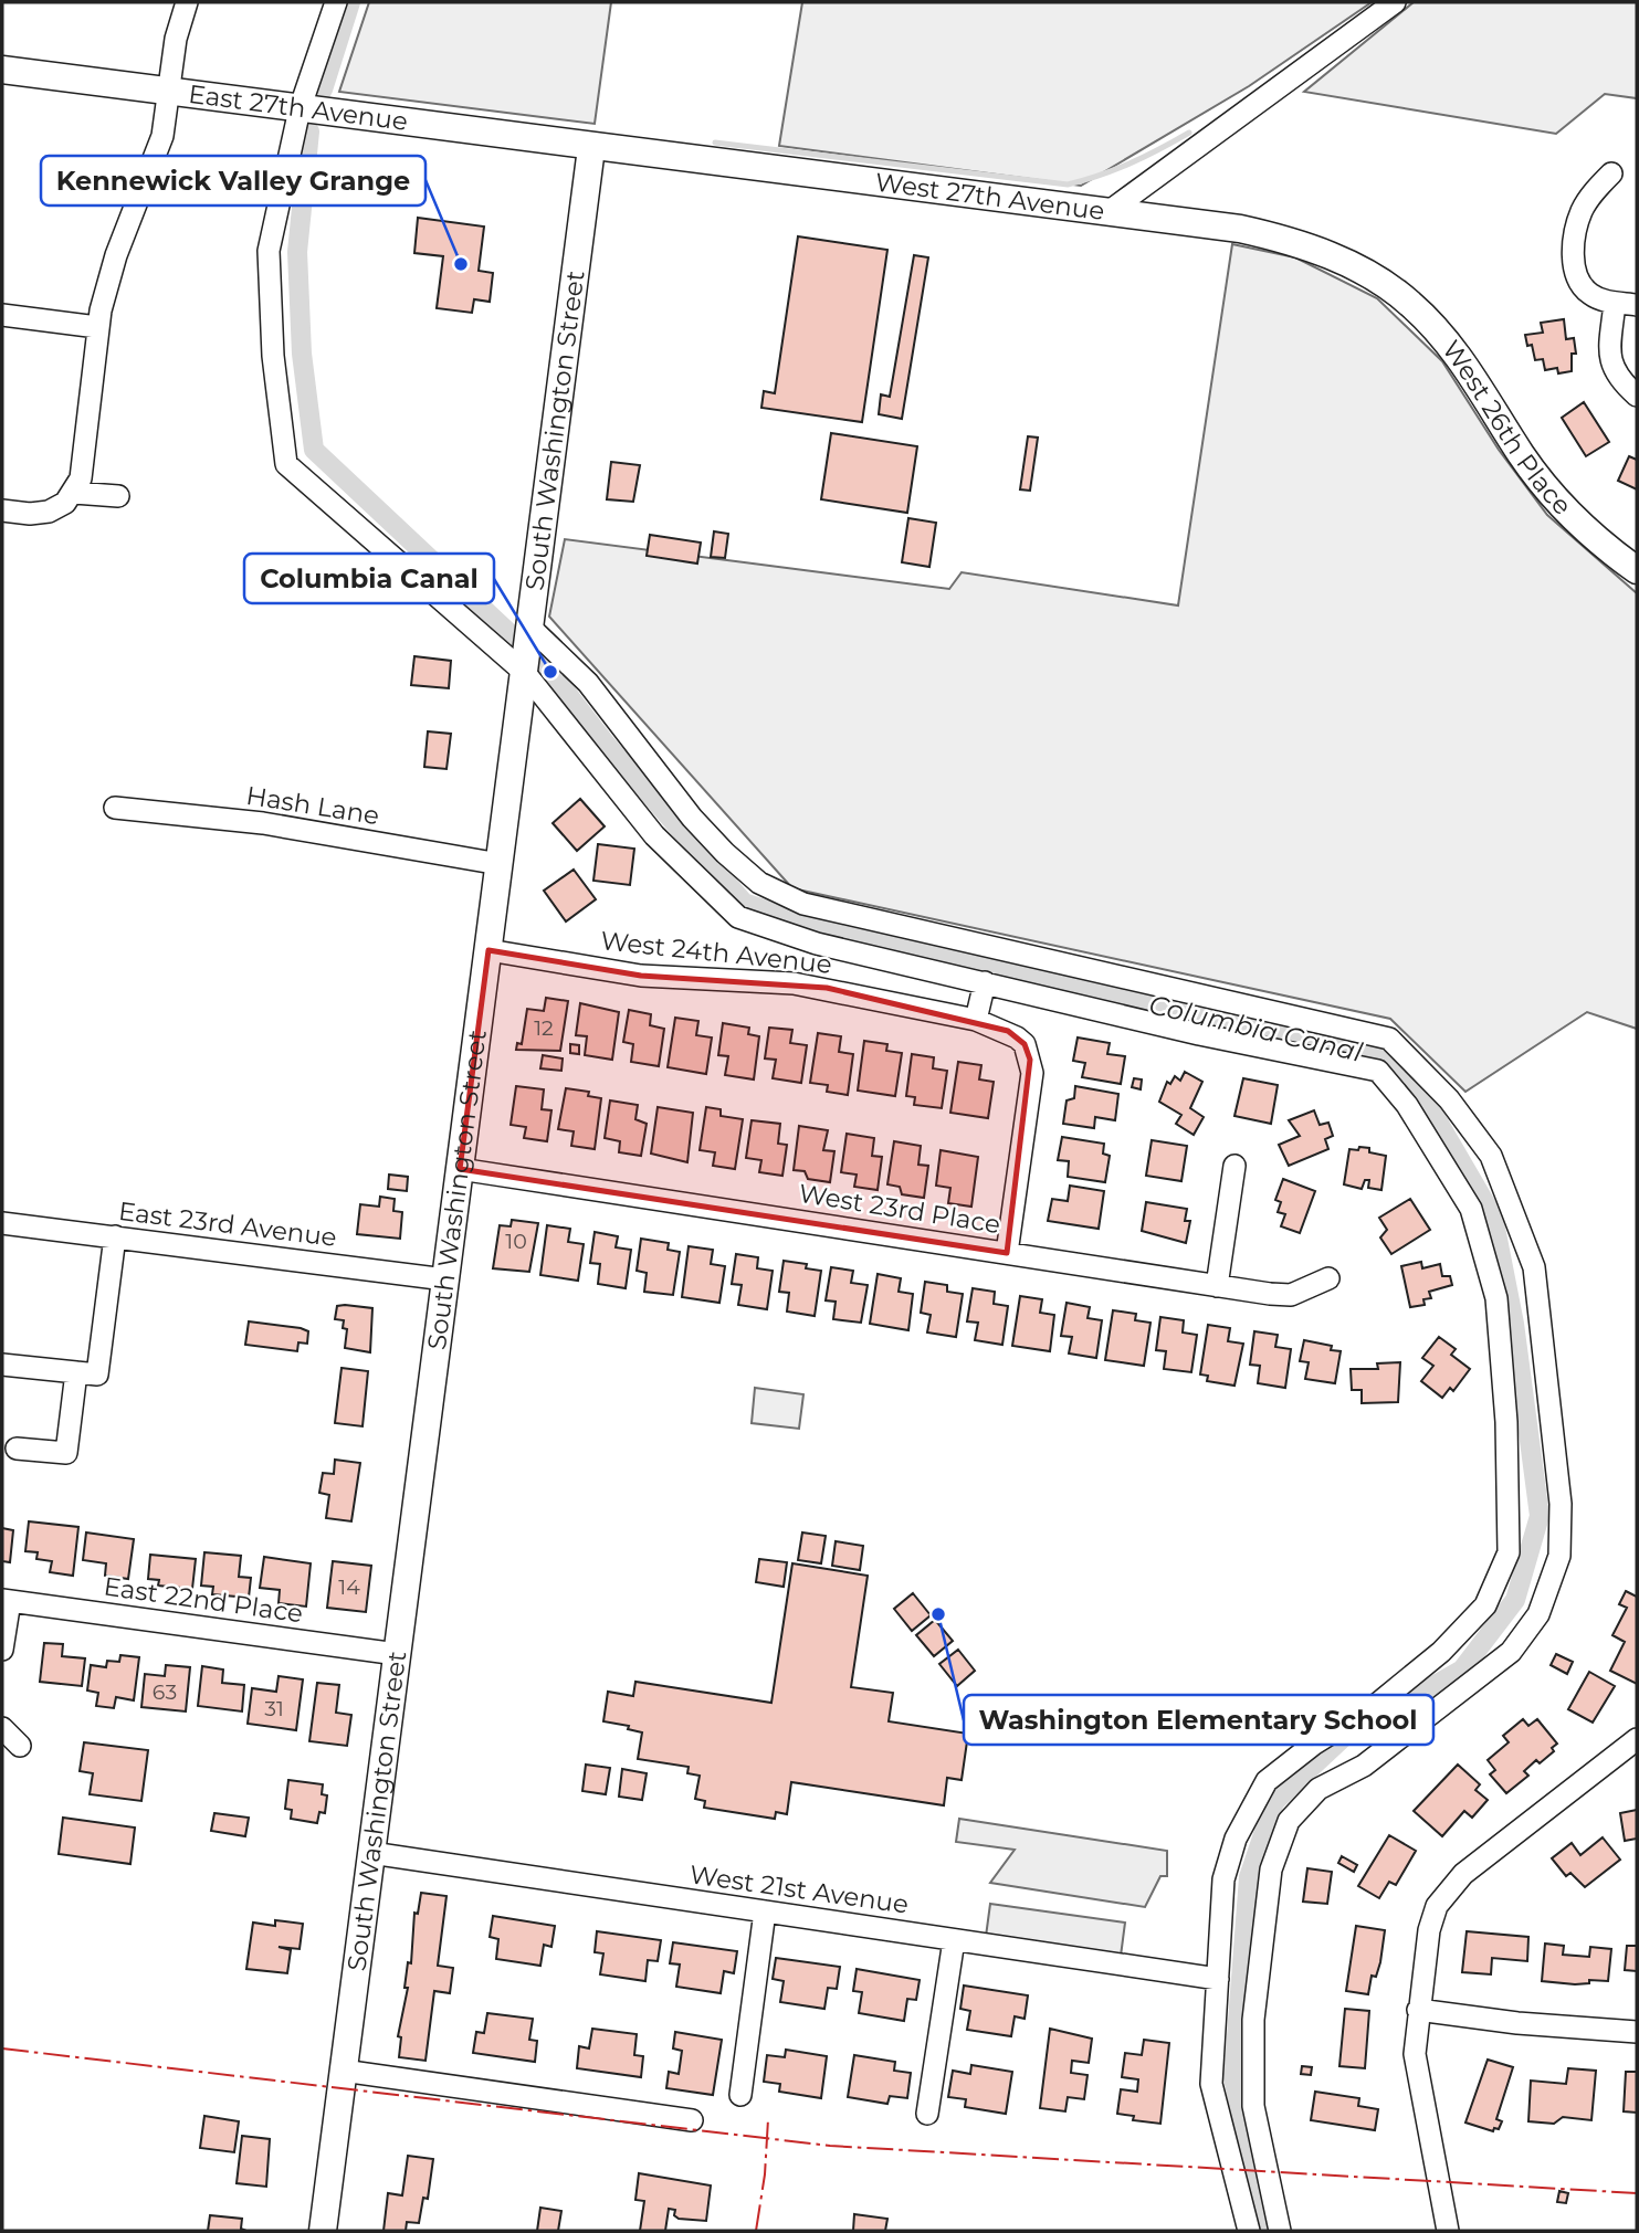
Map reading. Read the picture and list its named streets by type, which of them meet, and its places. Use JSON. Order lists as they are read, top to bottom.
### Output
{
  "streets": {
    "main road": [
      "East 27th Avenue",
      "West 27th Avenue",
      "West 26th Place",
      "South Washington Street"
    ],
    "street": [
      "Hash Lane",
      "West 24th Avenue",
      "West 23rd Place",
      "East 23rd Avenue",
      "East 22nd Place",
      "West 21st Avenue"
    ]
  },
  "crossings": [
    ["East 27th Avenue", "West 27th Avenue"],
    ["East 27th Avenue", "South Washington Street"],
    ["West 27th Avenue", "West 26th Place"],
    ["West 27th Avenue", "South Washington Street"],
    ["South Washington Street", "Hash Lane"],
    ["South Washington Street", "West 24th Avenue"],
    ["South Washington Street", "West 23rd Place"],
    ["South Washington Street", "East 23rd Avenue"],
    ["South Washington Street", "East 22nd Place"],
    ["South Washington Street", "West 21st Avenue"],
    ["West 24th Avenue", "West 23rd Place"]
  ],
  "water": ["Columbia Canal"],
  "places": ["Kennewick Valley Grange", "Columbia Canal", "Washington Elementary School"],
  "house_numbers": [
    "12",
    "10",
    "14",
    "63",
    "31"
  ]
}
